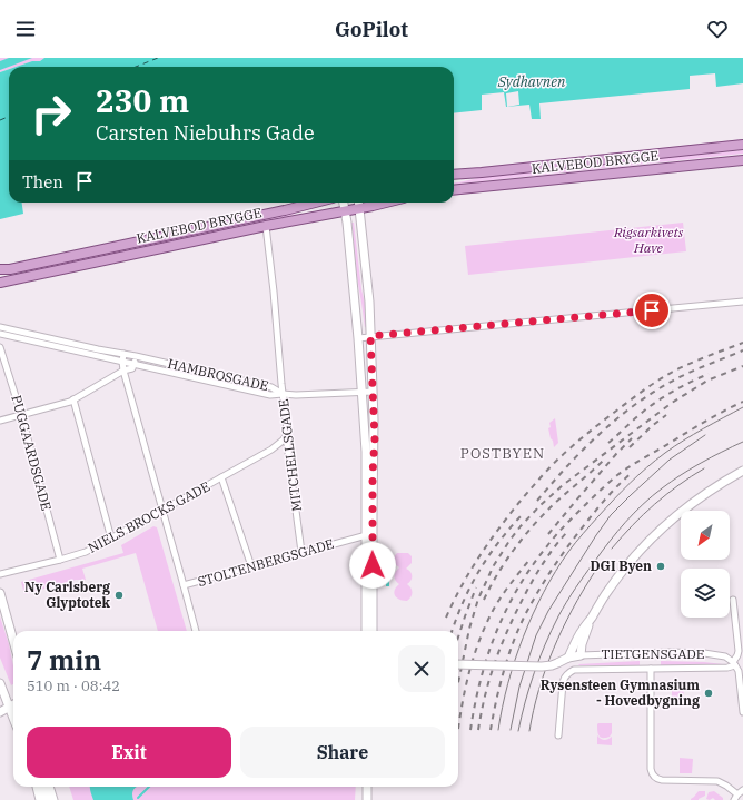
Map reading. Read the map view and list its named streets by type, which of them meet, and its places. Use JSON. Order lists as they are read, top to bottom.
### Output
{
  "streets": {
    "main road": ["KALVEBOD BRYGGE"],
    "street": [
      "HAMBROSGADE",
      "PUGGAARDSGADE",
      "MITCHELLSGADE",
      "NIELS BROCKS GADE",
      "STOLTENBERGSGADE",
      "TIETGENSGADE"
    ]
  },
  "crossings": [
    ["KALVEBOD BRYGGE", "MITCHELLSGADE"],
    ["HAMBROSGADE", "MITCHELLSGADE"],
    ["PUGGAARDSGADE", "NIELS BROCKS GADE"],
    ["MITCHELLSGADE", "NIELS BROCKS GADE"],
    ["MITCHELLSGADE", "STOLTENBERGSGADE"]
  ],
  "districts": ["POSTBYEN"],
  "water": ["Sydhavnen"],
  "parks": ["Rigsarkivets Have"],
  "places": ["DGI Byen", "Ny Carlsberg Glyptotek", "Rysensteen Gymnasium - Hovedbygning"],
  "north": "bottom left",
  "page": {
    "header": "GoPilot",
    "turn": ["230 m", "Carsten Niebuhrs Gade"],
    "then": "Then",
    "heading": ["7 min", "510 m · 08:42"],
    "buttons": ["Exit", "Share"]
  }
}
